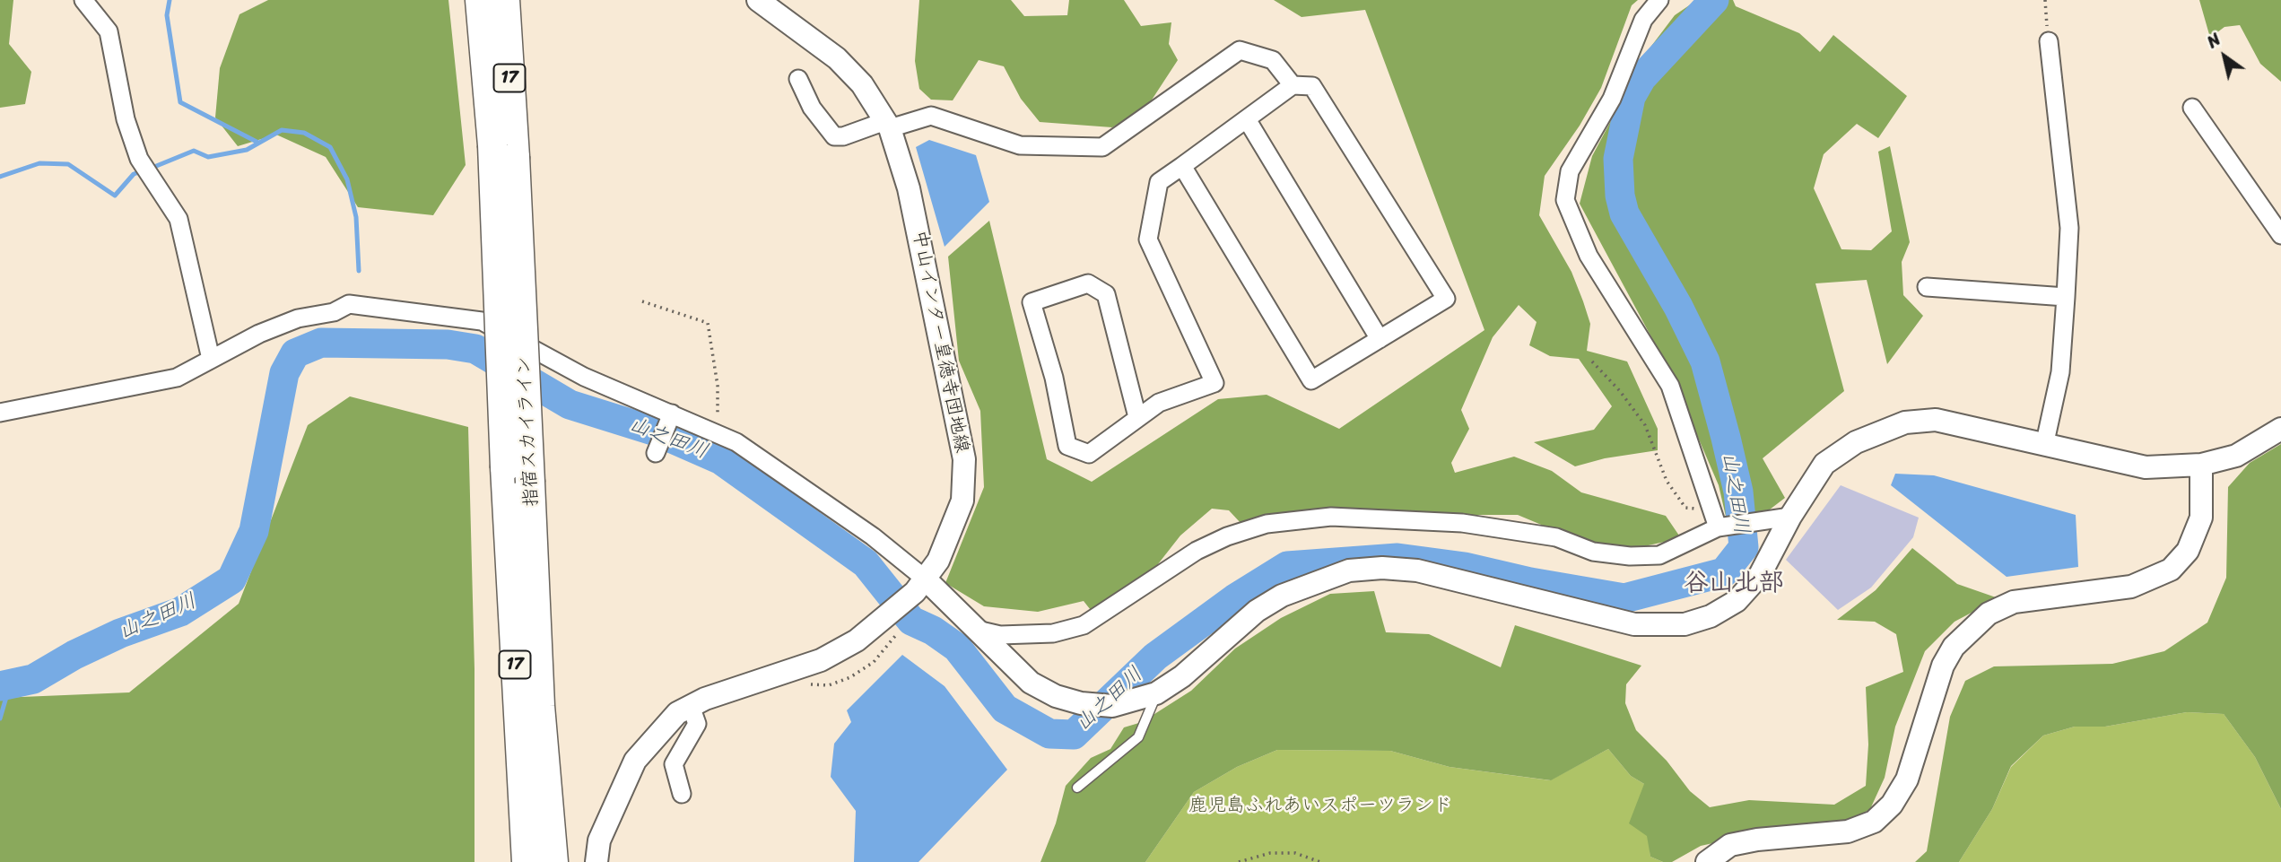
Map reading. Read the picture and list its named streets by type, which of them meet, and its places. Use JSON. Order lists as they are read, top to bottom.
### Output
{
  "streets": {
    "main road": ["17", "指宿スカイライン"],
    "street": ["中山インター皇徳寺団地線"]
  },
  "districts": ["谷山北部"],
  "water": ["山之田川"],
  "parks": ["鹿児島ふれあいスポーツランド"],
  "north": "top left"
}
